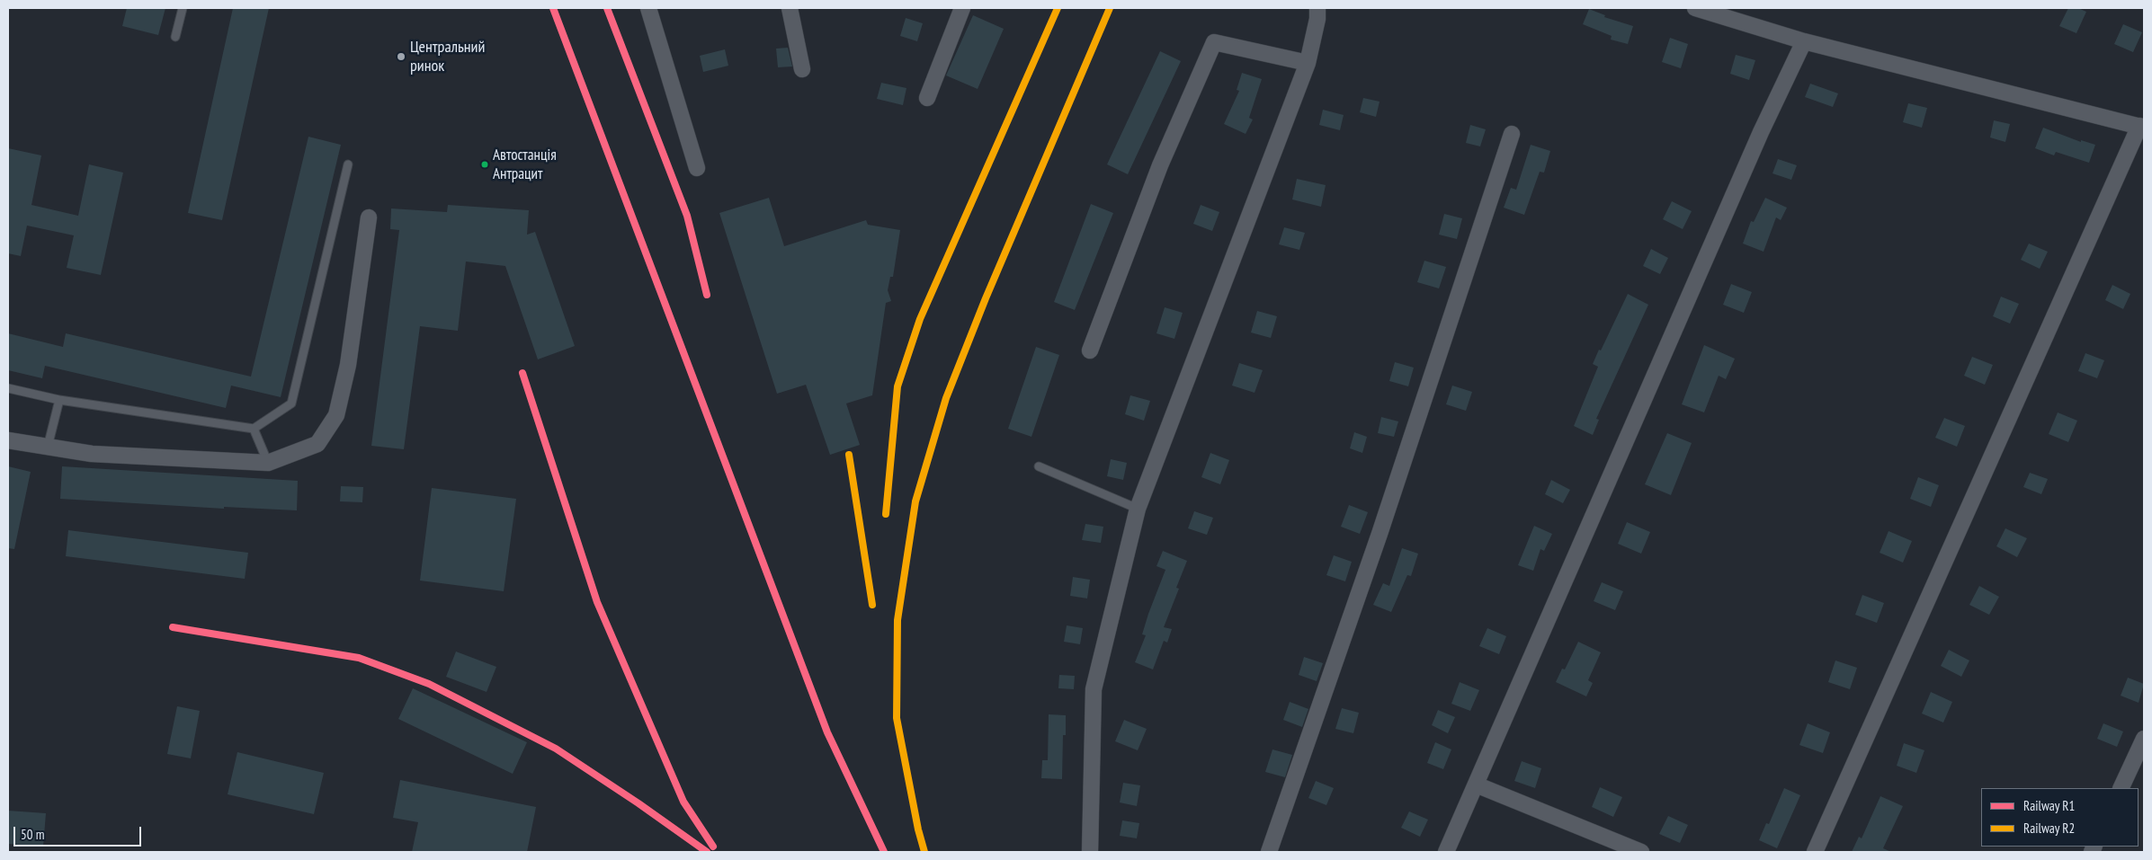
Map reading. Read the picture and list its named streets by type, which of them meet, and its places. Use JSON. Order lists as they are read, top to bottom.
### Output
{
  "places": ["Центральний ринок", "Автостанція Антрацит"],
  "lines": ["rail line R1", "rail line R2"],
  "legend": ["Railway R1", "Railway R2"],
  "scale_bar": "50 m"
}
